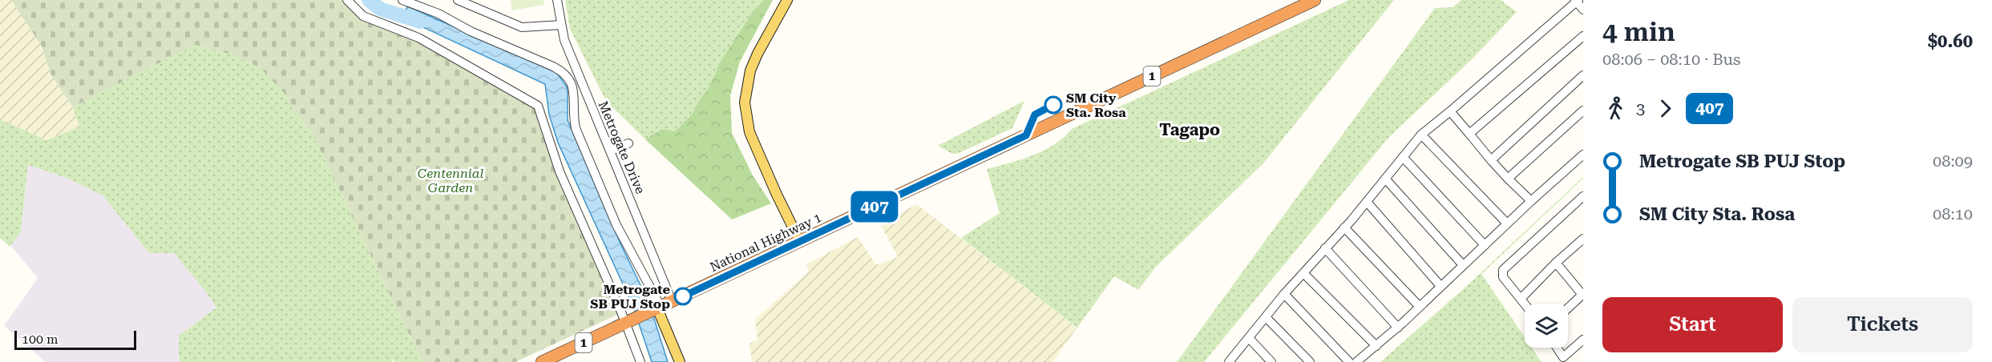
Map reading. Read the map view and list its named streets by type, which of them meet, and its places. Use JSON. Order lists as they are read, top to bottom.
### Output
{
  "streets": {
    "highway": ["1", "National Highway 1"],
    "street": ["Metrogate Drive"]
  },
  "crossings": [
    ["Metrogate Drive", "National Highway 1"]
  ],
  "districts": ["Tagapo"],
  "parks": ["Centennial Garden"],
  "places": ["SM City Sta. Rosa", "Metrogate SB PUJ Stop"],
  "lines": ["bus line 407"],
  "scale_bar": "100 m",
  "page": {
    "on_map": "407",
    "heading": ["4 min", "08:06 – 08:10 · Bus", "$0.60"],
    "legs": ["3", "407"],
    "list": [
      {
        "name": "Metrogate SB PUJ Stop",
        "value": "08:09"
      },
      {
        "name": "SM City Sta. Rosa",
        "value": "08:10"
      }
    ],
    "buttons": ["Start", "Tickets"],
    "scale": "100 m"
  }
}
